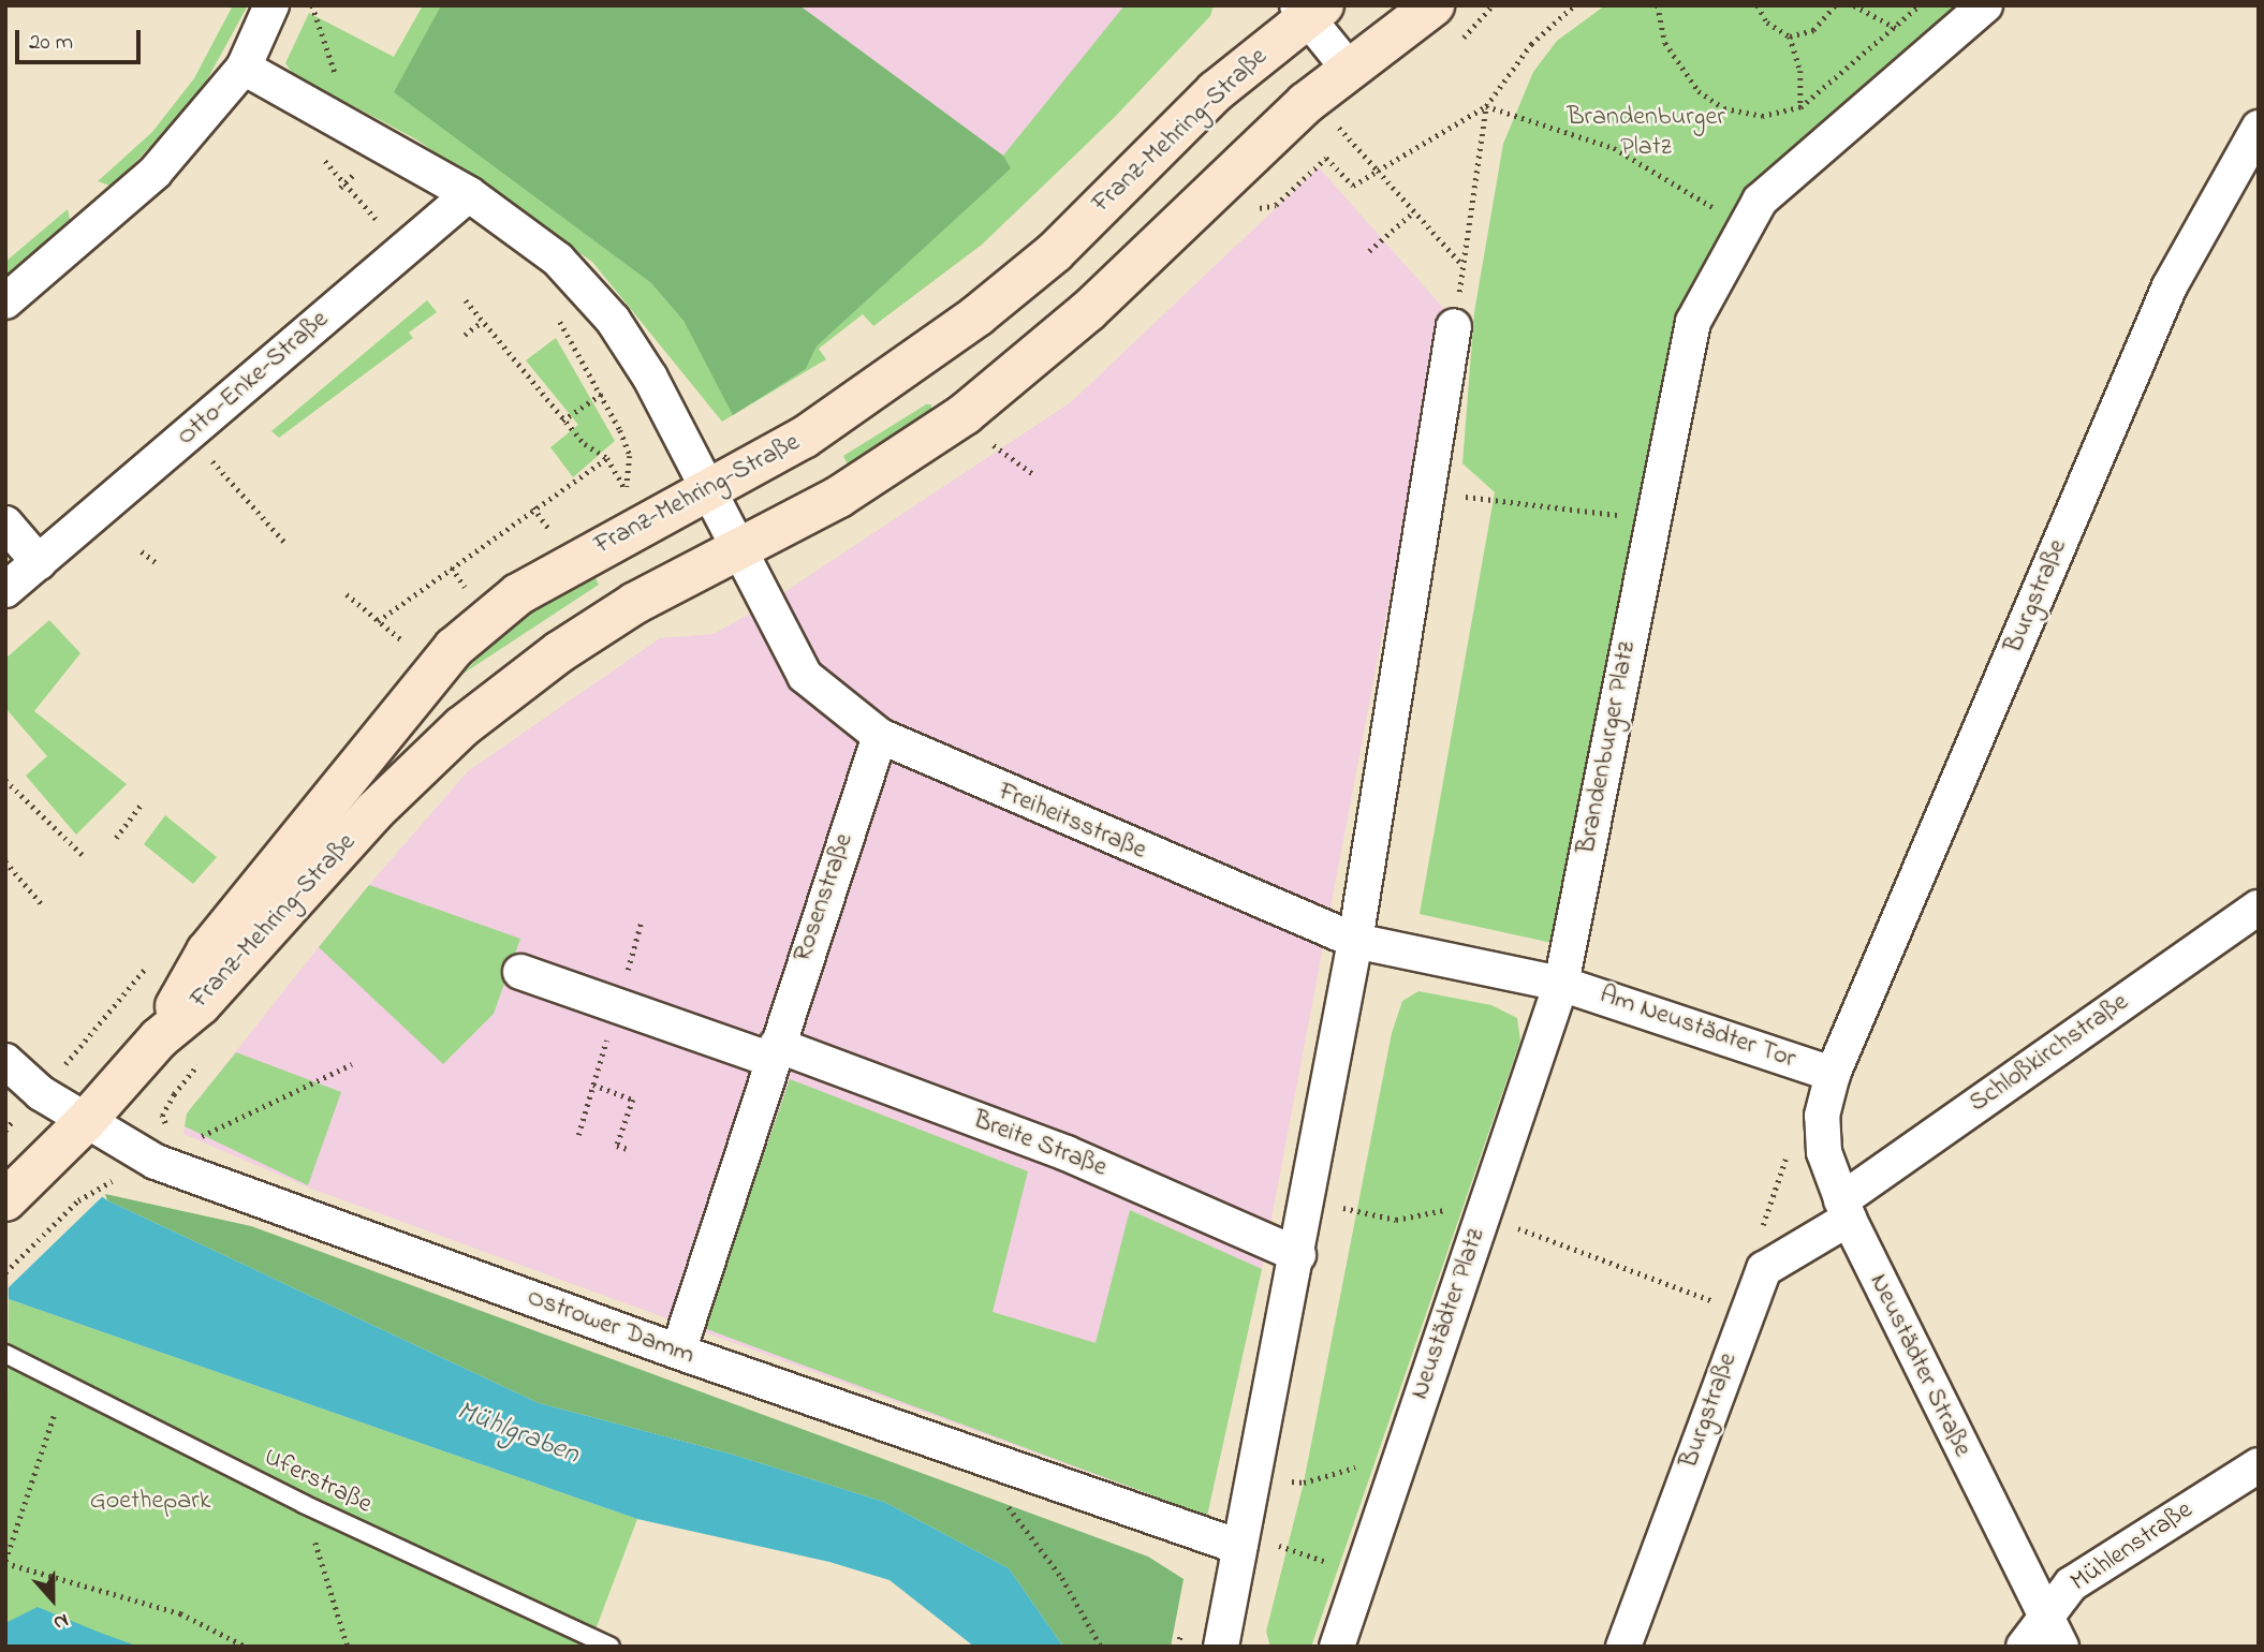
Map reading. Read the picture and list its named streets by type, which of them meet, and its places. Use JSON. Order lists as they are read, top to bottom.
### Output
{
  "streets": {
    "main road": ["Franz-Mehring-Straße"],
    "street": [
      "Otto-Enke-Straße",
      "Burgstraße",
      "Brandenburger Platz",
      "Freiheitsstraße",
      "Rosenstraße",
      "Am Neustädter Tor",
      "Schloßkirchstraße",
      "Breite Straße",
      "Neustädter Platz",
      "Ostrower Damm",
      "Neustädter Straße",
      "Mühlenstraße"
    ],
    "lane": ["Uferstraße"]
  },
  "crossings": [
    ["Franz-Mehring-Straße", "Freiheitsstraße"],
    ["Franz-Mehring-Straße", "Ostrower Damm"],
    ["Burgstraße", "Am Neustädter Tor"],
    ["Burgstraße", "Schloßkirchstraße"],
    ["Burgstraße", "Neustädter Straße"],
    ["Brandenburger Platz", "Freiheitsstraße"],
    ["Brandenburger Platz", "Am Neustädter Tor"],
    ["Brandenburger Platz", "Neustädter Platz"],
    ["Freiheitsstraße", "Rosenstraße"],
    ["Freiheitsstraße", "Am Neustädter Tor"],
    ["Freiheitsstraße", "Neustädter Platz"],
    ["Rosenstraße", "Breite Straße"],
    ["Rosenstraße", "Ostrower Damm"],
    ["Am Neustädter Tor", "Neustädter Platz"],
    ["Am Neustädter Tor", "Neustädter Straße"],
    ["Schloßkirchstraße", "Neustädter Straße"],
    ["Neustädter Straße", "Mühlenstraße"]
  ],
  "water": ["Mühlgraben"],
  "parks": ["Brandenburger Platz", "Goethepark"],
  "scale_bar": "20 m",
  "north": "bottom"
}
